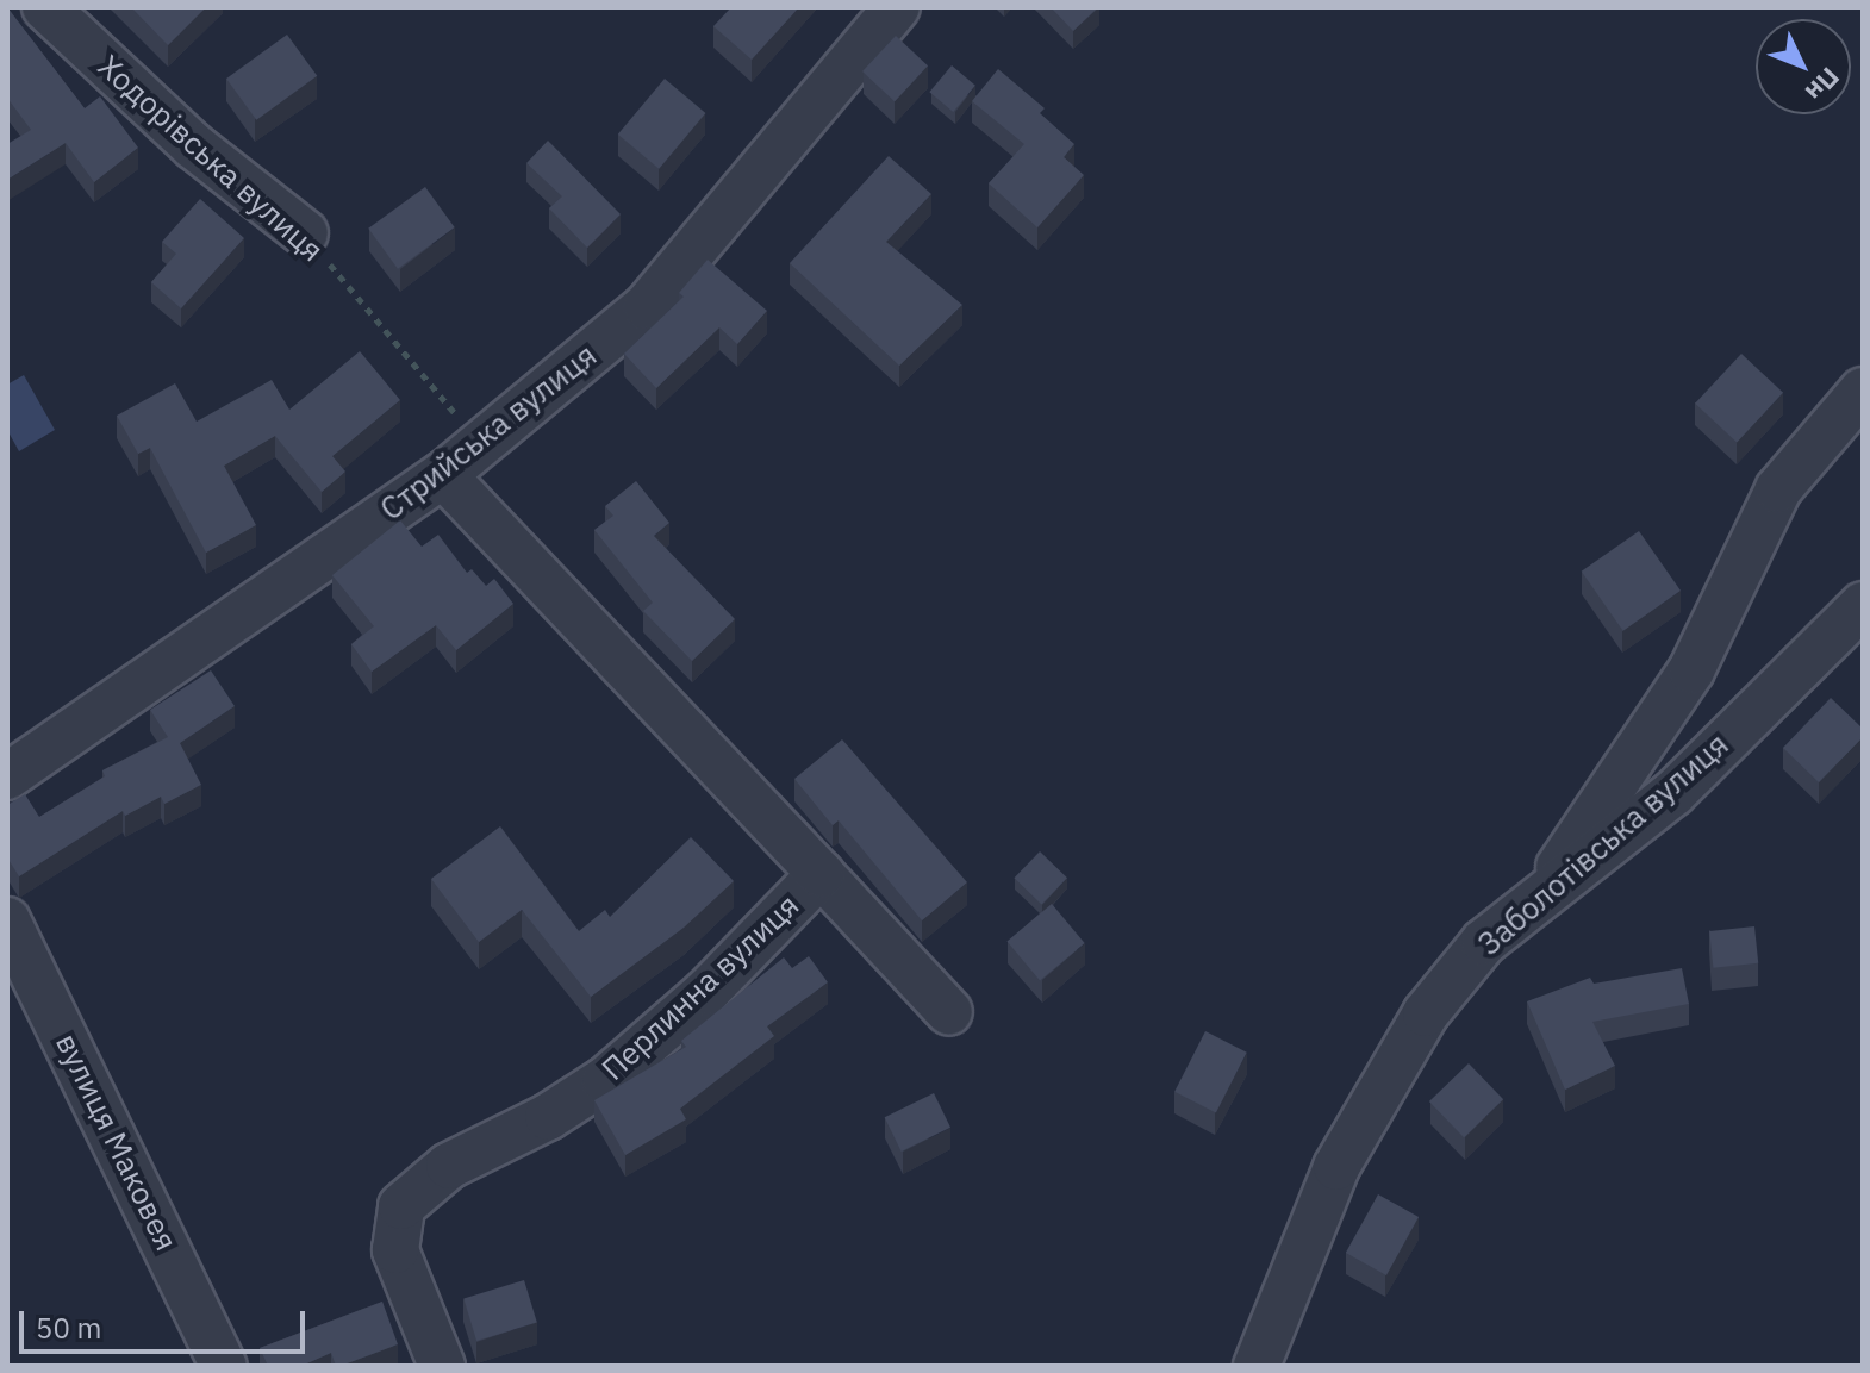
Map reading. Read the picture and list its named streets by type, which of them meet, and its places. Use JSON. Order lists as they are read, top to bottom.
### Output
{
  "streets": {
    "street": [
      "Ходорівська вулиця",
      "Стрийська вулиця",
      "Заболотівська вулиця",
      "Перлинна вулиця",
      "вулиця Маковея"
    ]
  },
  "crossings": [
    ["Ходорівська вулиця", "Стрийська вулиця"],
    ["Стрийська вулиця", "Перлинна вулиця"]
  ],
  "scale_bar": "50 m",
  "north": "bottom right"
}
